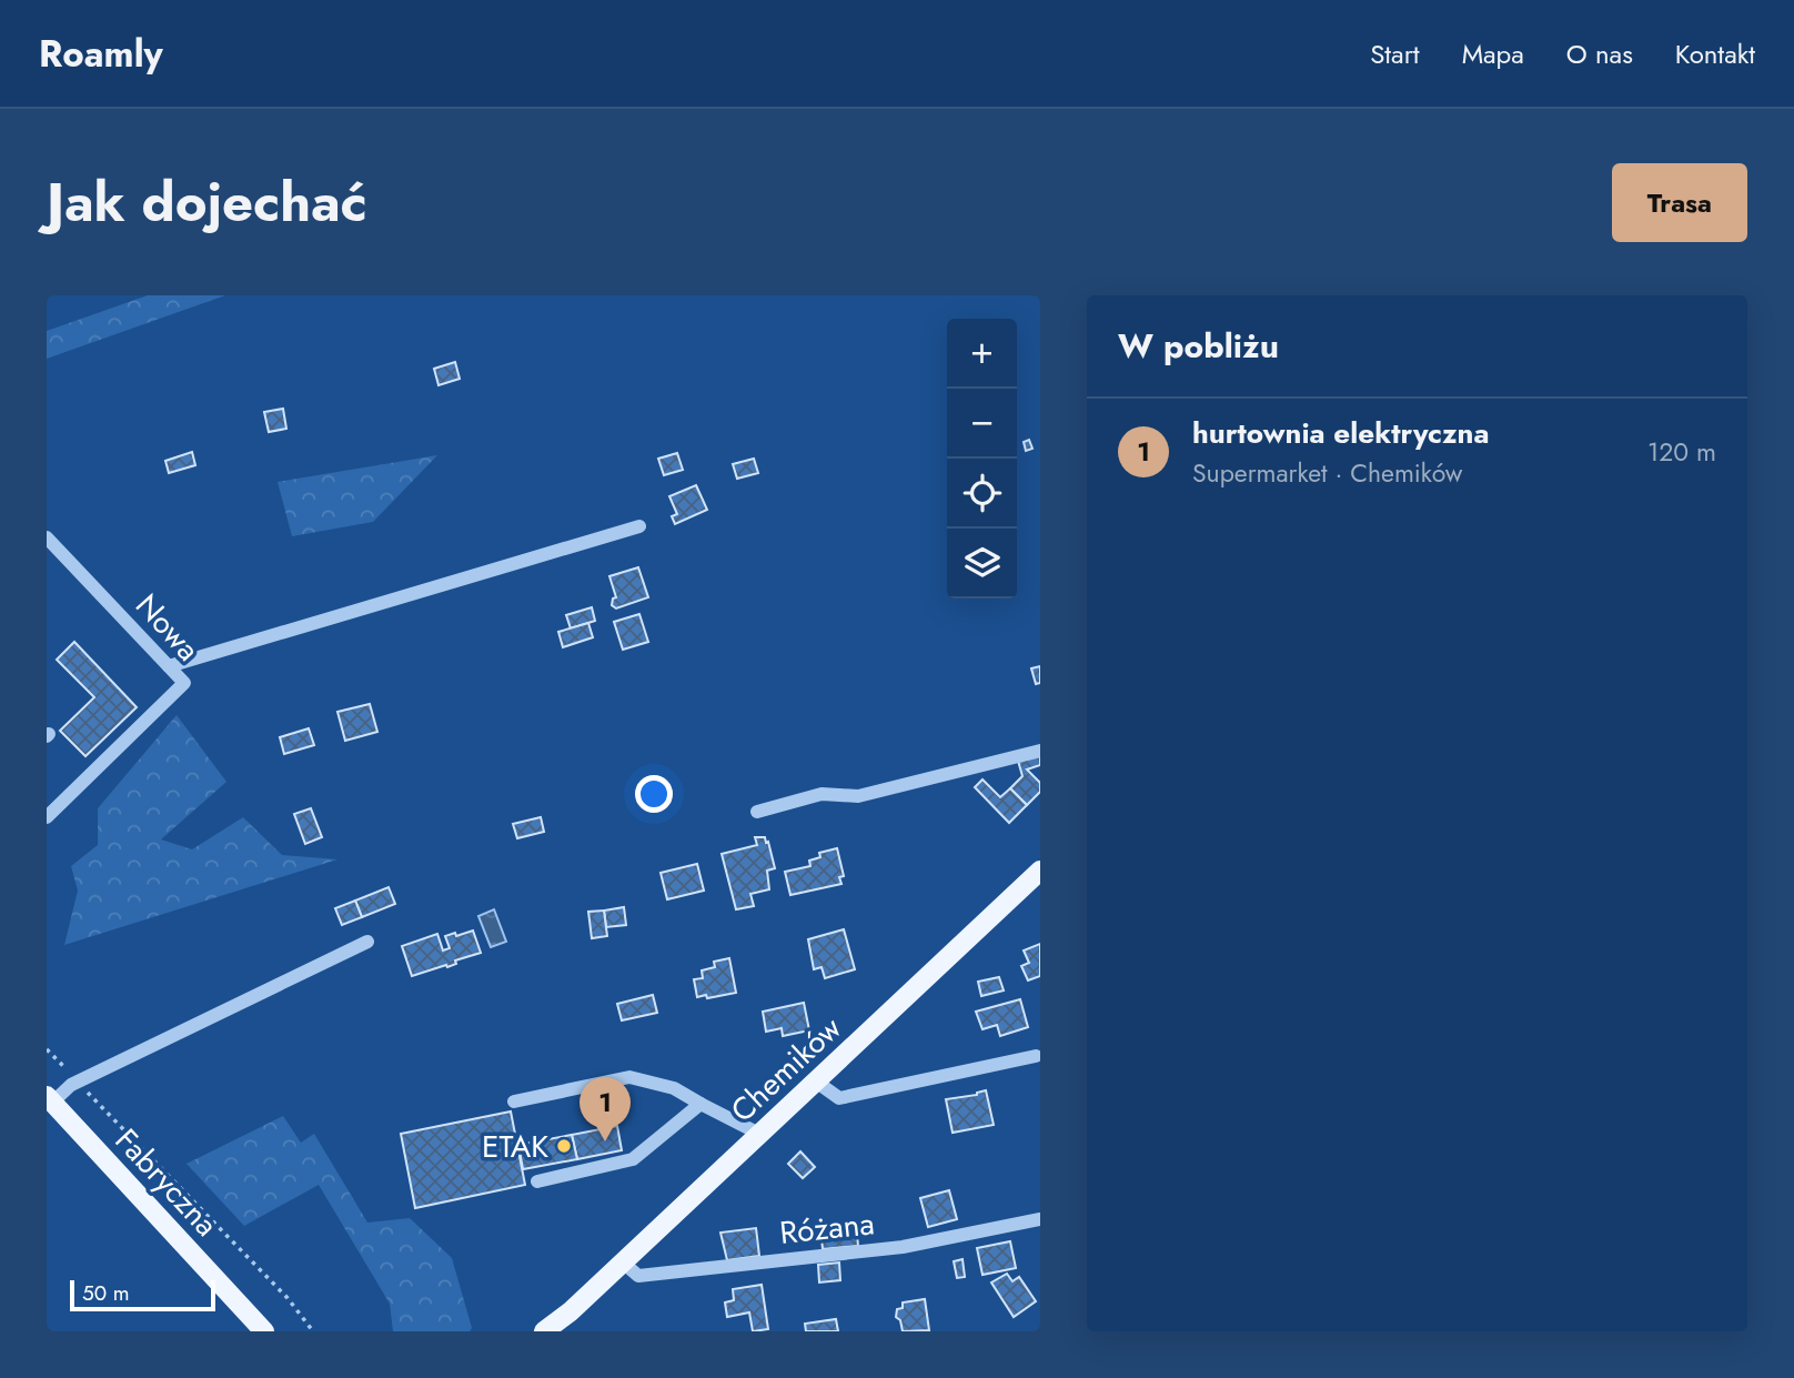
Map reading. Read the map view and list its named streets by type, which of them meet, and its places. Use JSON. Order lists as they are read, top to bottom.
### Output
{
  "streets": {
    "main road": ["Chemików", "Fabryczna"],
    "street": ["Nowa", "Różana"]
  },
  "crossings": [
    ["Chemików", "Różana"]
  ],
  "places": ["ETAK"],
  "scale_bar": "50 m",
  "page": {
    "header": "Roamly",
    "nav": [
      "Start",
      "Mapa",
      "O nas",
      "Kontakt"
    ],
    "title": "Jak dojechać",
    "buttons": "Trasa",
    "heading": "W pobliżu",
    "map_buttons": ["+", "−"],
    "list": [
      {
        "mark": "1",
        "name": "hurtownia elektryczna",
        "note": "Supermarket · Chemików",
        "value": "120 m"
      }
    ],
    "pins": "1",
    "scale": "50 m"
  }
}
